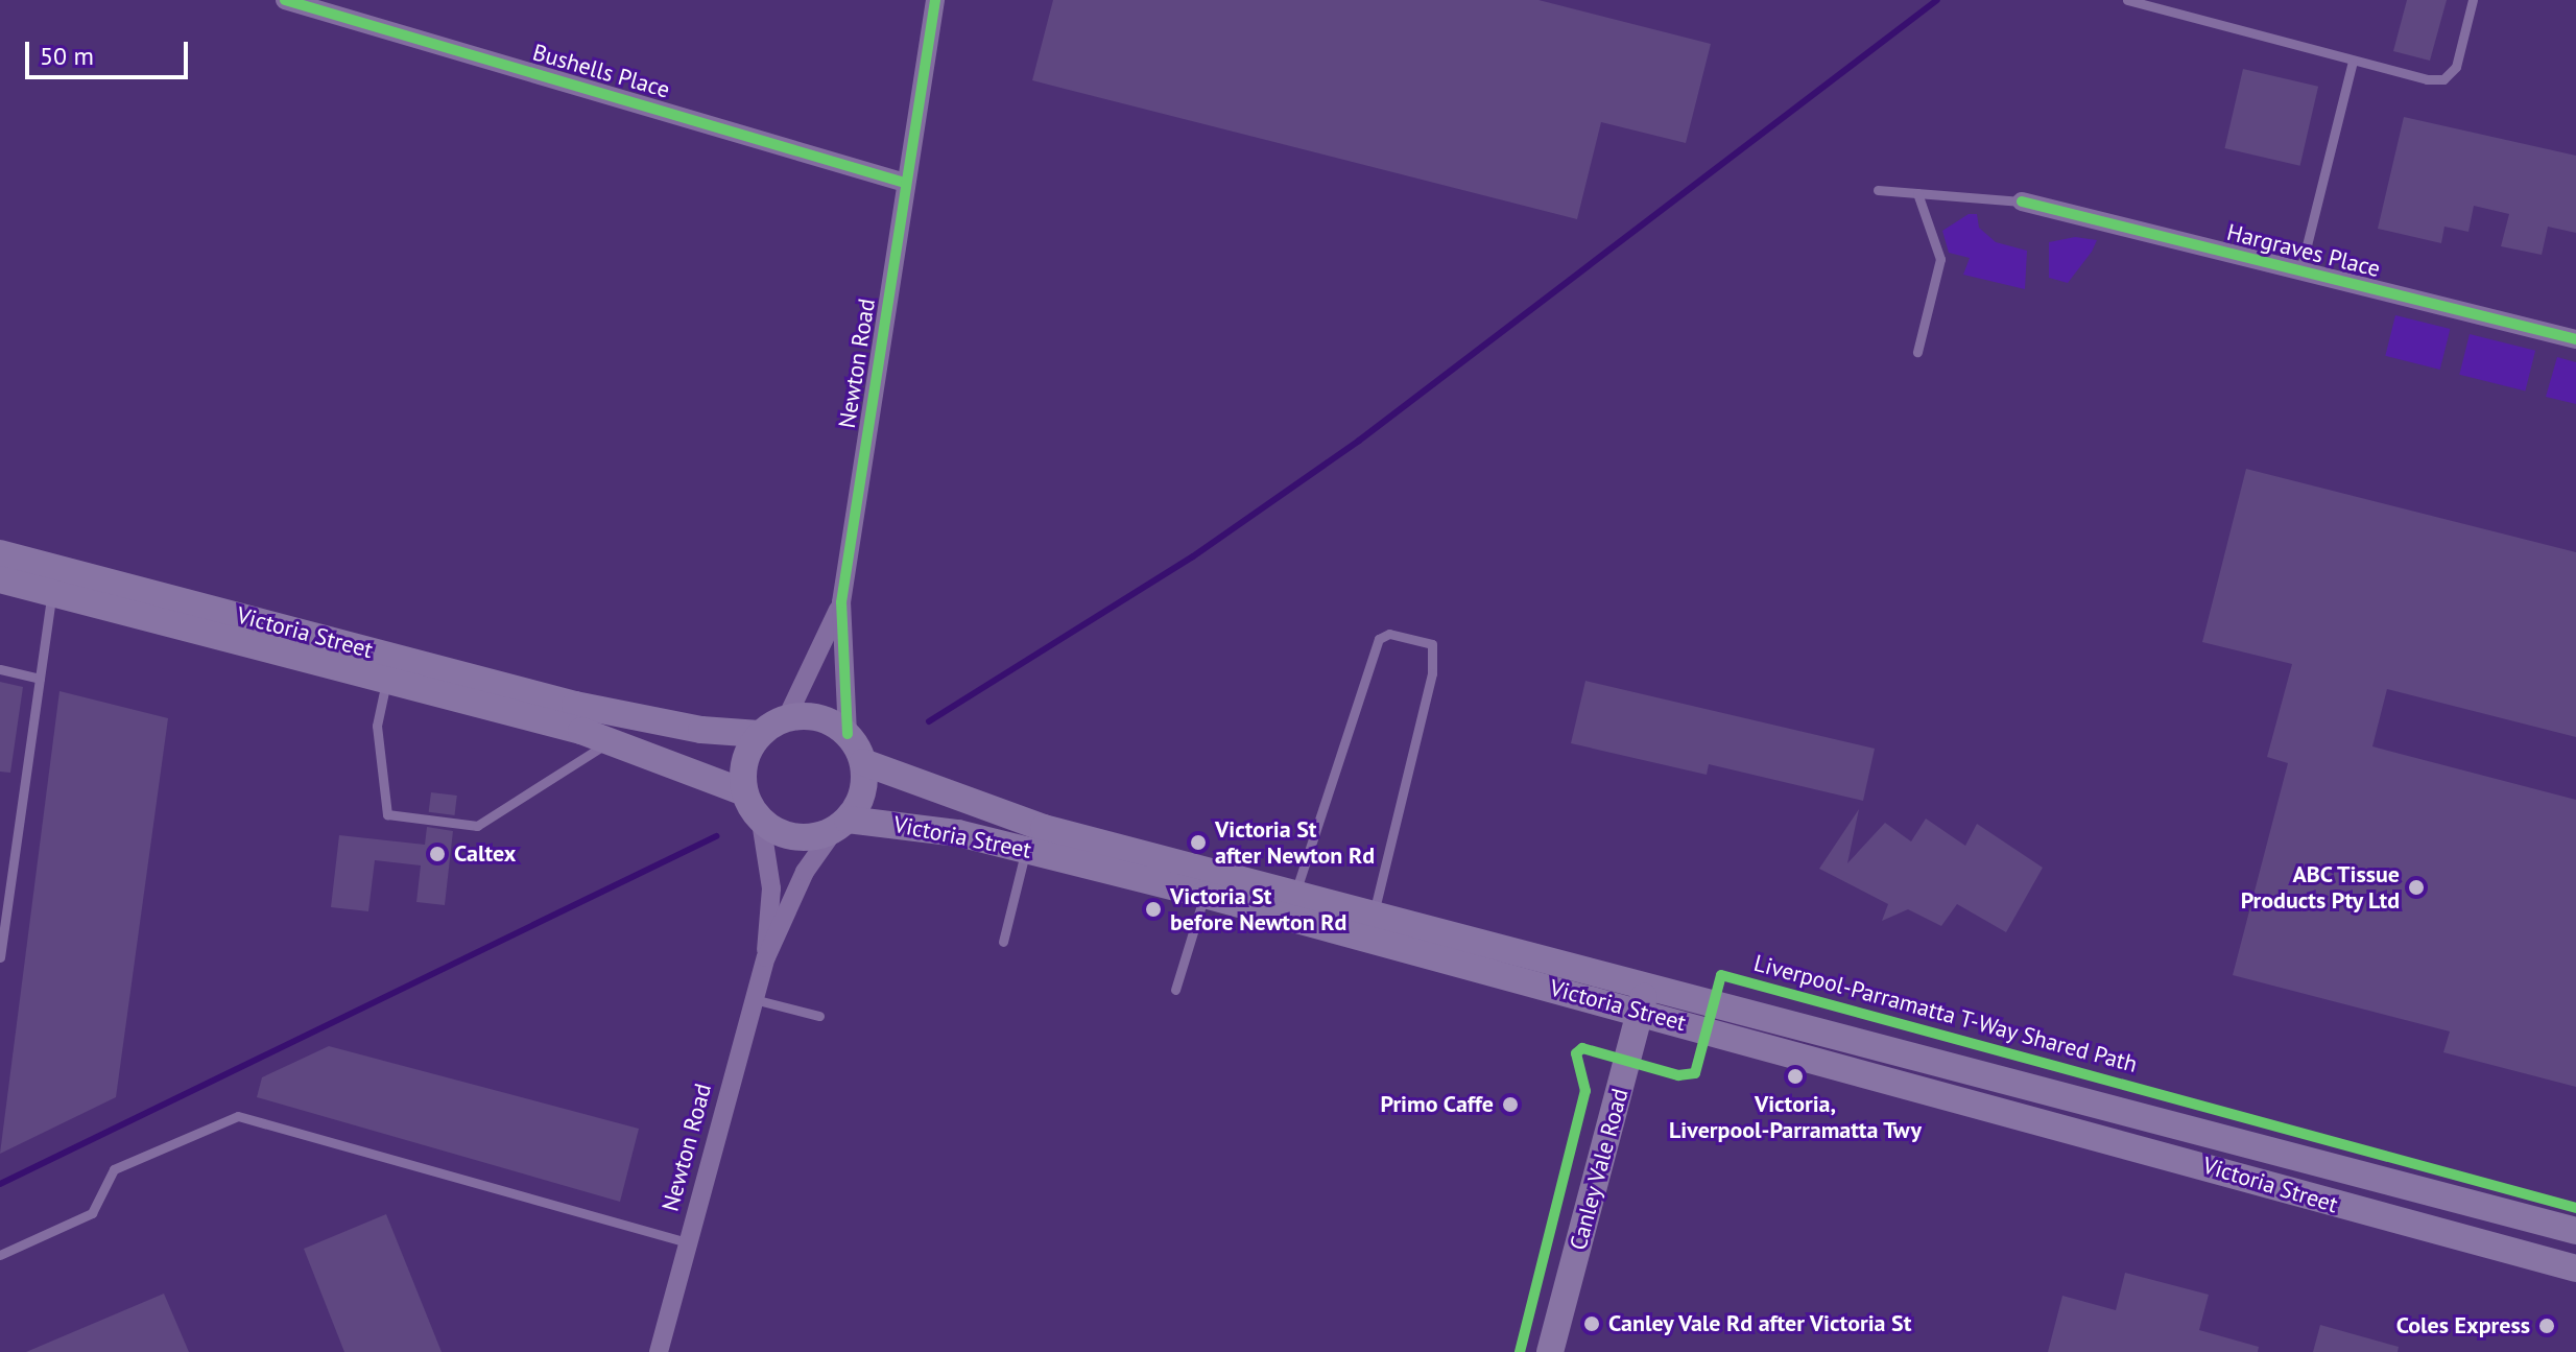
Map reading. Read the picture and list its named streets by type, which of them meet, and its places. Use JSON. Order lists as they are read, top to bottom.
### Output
{
  "streets": {
    "main road": ["Victoria Street", "Canley Vale Road"],
    "street": ["Bushells Place", "Hargraves Place", "Newton Road"],
    "cycle path": ["Liverpool-Parramatta T-Way Shared Path"]
  },
  "crossings": [
    ["Bushells Place", "Newton Road"],
    ["Newton Road", "Victoria Street"],
    ["Victoria Street", "Canley Vale Road"]
  ],
  "places": [
    "Victoria St after Newton Rd",
    "Caltex",
    "ABC Tissue Products Pty Ltd",
    "Victoria St before Newton Rd",
    "Victoria, Liverpool-Parramatta Twy",
    "Primo Caffe",
    "Canley Vale Rd after Victoria St",
    "Coles Express"
  ],
  "scale_bar": "50 m"
}
